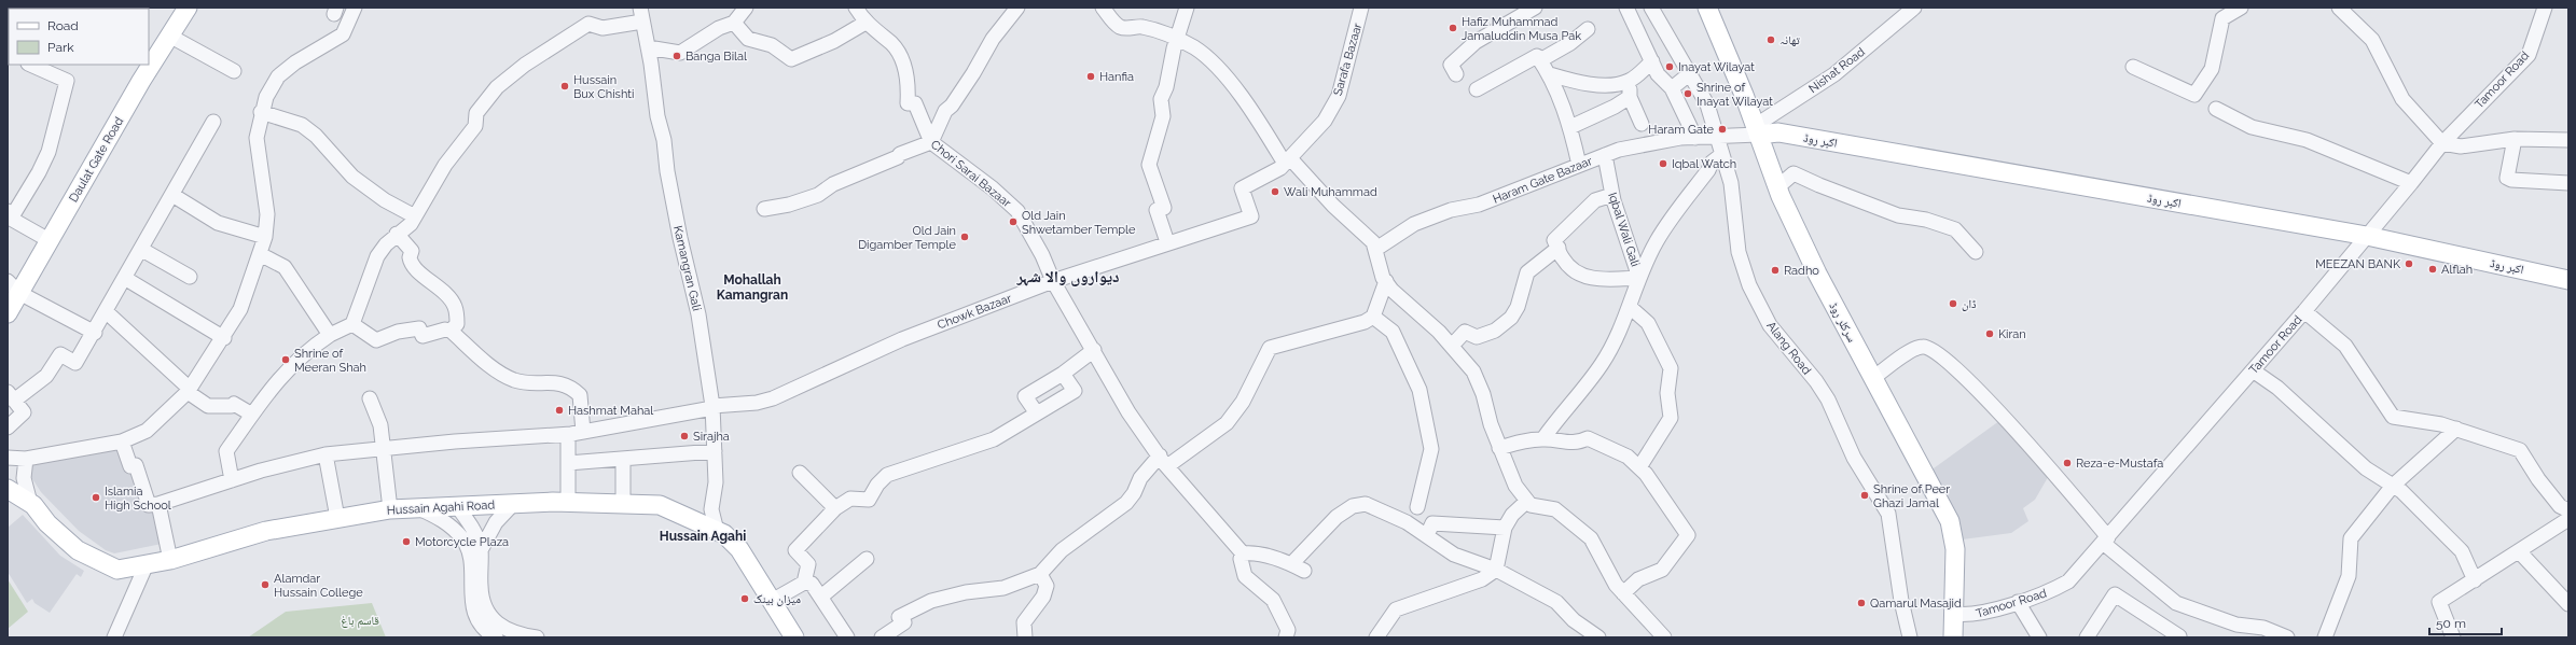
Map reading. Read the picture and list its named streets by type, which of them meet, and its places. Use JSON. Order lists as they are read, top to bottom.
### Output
{
  "streets": {
    "main road": [
      "اکبر روڈ",
      "Daulat Gate Road",
      "سرکلر روڈ",
      "Hussain Agahi Road"
    ],
    "street": [
      "Sarafa Bazaar",
      "Nishat Road",
      "Tamoor Road",
      "Chori Sarai Bazaar",
      "Haram Gate Bazaar",
      "Iqbal Wali Gali",
      "Kamangran Gali",
      "Chowk Bazaar",
      "Alang Road"
    ]
  },
  "crossings": [
    ["Sarafa Bazaar", "Chowk Bazaar"],
    ["Nishat Road", "اکبر روڈ"],
    ["Nishat Road", "Haram Gate Bazaar"],
    ["Nishat Road", "سرکلر روڈ"],
    ["Tamoor Road", "اکبر روڈ"],
    ["Tamoor Road", "سرکلر روڈ"],
    ["اکبر روڈ", "Haram Gate Bazaar"],
    ["اکبر روڈ", "سرکلر روڈ"],
    ["Chori Sarai Bazaar", "Chowk Bazaar"],
    ["Haram Gate Bazaar", "Iqbal Wali Gali"],
    ["Haram Gate Bazaar", "سرکلر روڈ"],
    ["Haram Gate Bazaar", "Alang Road"],
    ["Kamangran Gali", "Chowk Bazaar"],
    ["Kamangran Gali", "Hussain Agahi Road"]
  ],
  "districts": ["دیواروں والا شہر", "Mohallah Kamangran", "Hussain Agahi"],
  "parks": ["قاسم باغ"],
  "places": [
    "Hafiz Muhammad Jamaluddin Musa Pak",
    "تھانہ",
    "Banga Bilal",
    "Inayat Wilayat",
    "Hanfia",
    "Hussain Bux Chishti",
    "Shrine of Inayat Wilayat",
    "Haram Gate",
    "Iqbal Watch",
    "Wali Muhammad",
    "Old Jain Shwetamber Temple",
    "Old Jain Digamber Temple",
    "MEEZAN BANK",
    "Alflah",
    "Radho",
    "ڈان",
    "Kiran",
    "Shrine of Meeran Shah",
    "Hashmat Mahal",
    "Sirajha",
    "Reza-e-Mustafa",
    "Shrine of Peer Ghazi Jamal",
    "Islamia High School",
    "Motorcycle Plaza",
    "Alamdar Hussain College",
    "میزان بینک",
    "Qamarul Masajid"
  ],
  "legend": ["Road", "Park"],
  "scale_bar": "50 m"
}
